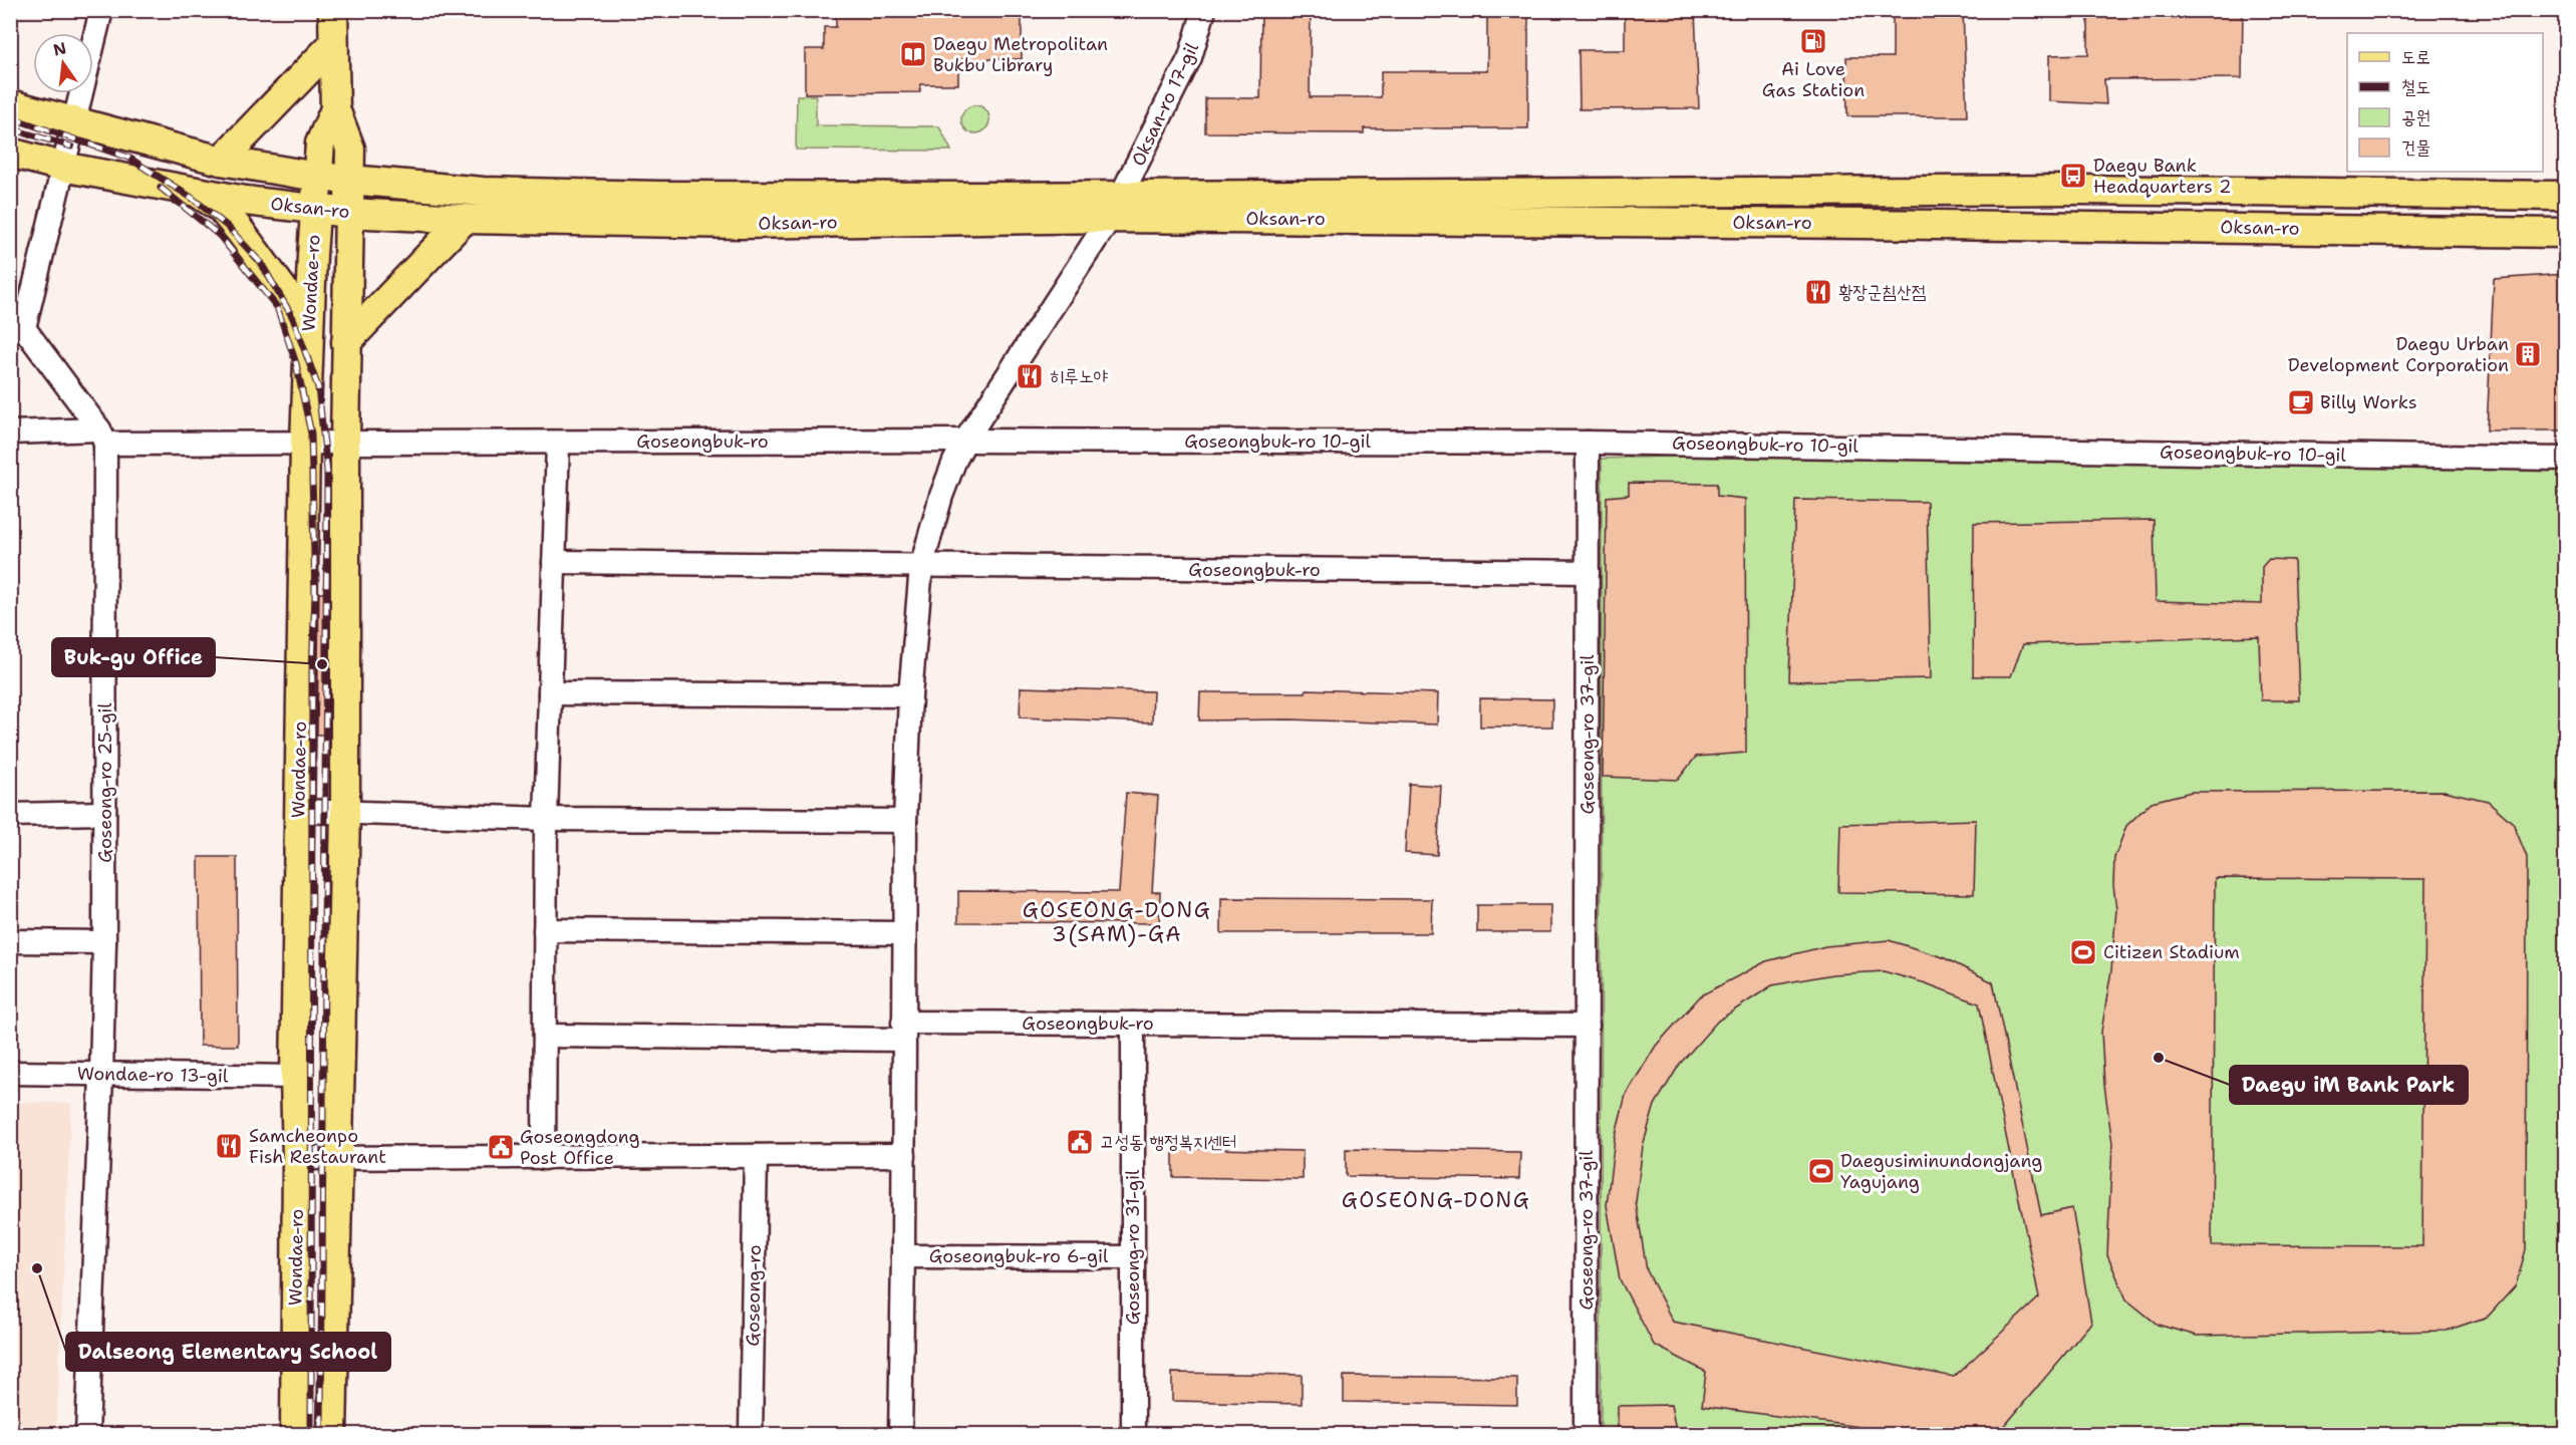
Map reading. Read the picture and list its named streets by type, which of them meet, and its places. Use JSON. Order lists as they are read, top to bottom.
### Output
{
  "streets": {
    "main road": ["Oksan-ro", "Wondae-ro"],
    "street": [
      "Oksan-ro 17-gil",
      "Goseongbuk-ro",
      "Goseongbuk-ro 10-gil",
      "Goseong-ro 37-gil",
      "Goseong-ro 25-gil",
      "Wondae-ro 13-gil",
      "Goseong-ro 31-gil",
      "Goseongbuk-ro 6-gil",
      "Goseong-ro"
    ]
  },
  "crossings": [
    ["Oksan-ro 17-gil", "Oksan-ro"],
    ["Oksan-ro", "Wondae-ro"],
    ["Wondae-ro", "Goseongbuk-ro"],
    ["Wondae-ro", "Wondae-ro 13-gil"],
    ["Goseongbuk-ro", "Goseongbuk-ro 10-gil"],
    ["Goseongbuk-ro", "Goseong-ro 37-gil"],
    ["Goseongbuk-ro", "Goseong-ro 31-gil"],
    ["Goseongbuk-ro 10-gil", "Goseong-ro 37-gil"],
    ["Goseong-ro 25-gil", "Wondae-ro 13-gil"],
    ["Goseong-ro 31-gil", "Goseongbuk-ro 6-gil"]
  ],
  "districts": ["GOSEONG-DONG 3(SAM)-GA", "GOSEONG-DONG"],
  "places": {
    "fuel station": ["Ai Love Gas Station"],
    "library": ["Daegu Metropolitan Bukbu Library"],
    "bus stop": ["Daegu Bank Headquarters 2"],
    "restaurant": ["황장군침산점", "히루노야", "Samcheonpo Fish Restaurant"],
    "building": ["Daegu Urban Development Corporation"],
    "cafe": ["Billy Works"],
    "other": ["Buk-gu Office", "Daegu iM Bank Park", "Dalseong Elementary School"],
    "sports": ["Citizen Stadium", "Daegusiminundongjang Yagujang"],
    "public building": ["고성동 행정복지센터", "Goseongdong Post Office"]
  },
  "legend": [
    "도로",
    "철도",
    "공원",
    "건물"
  ],
  "north": "top"
}
